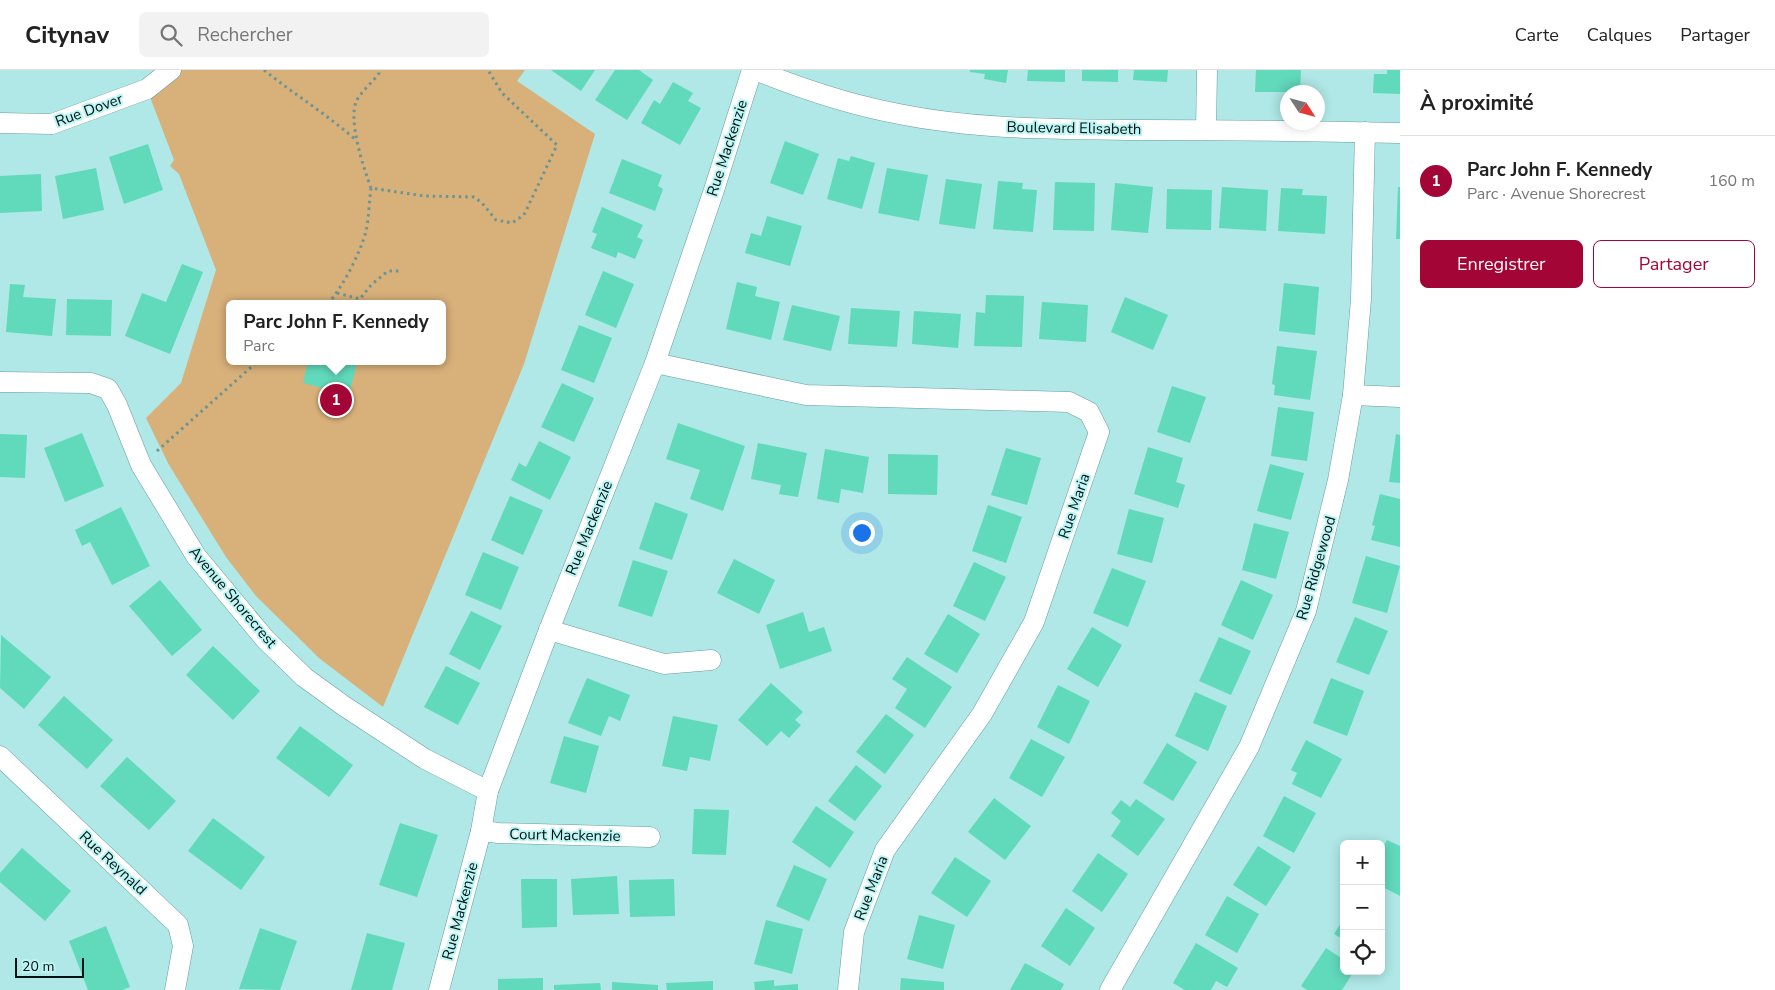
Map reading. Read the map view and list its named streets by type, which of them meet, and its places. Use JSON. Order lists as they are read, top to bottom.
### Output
{
  "streets": {
    "street": [
      "Rue Dover",
      "Boulevard Elisabeth",
      "Rue Mackenzie",
      "Rue Maria",
      "Rue Ridgewood",
      "Avenue Shorecrest",
      "Court Mackenzie",
      "Rue Reynald"
    ]
  },
  "crossings": [
    ["Boulevard Elisabeth", "Rue Mackenzie"],
    ["Boulevard Elisabeth", "Rue Ridgewood"],
    ["Rue Mackenzie", "Rue Maria"],
    ["Rue Mackenzie", "Avenue Shorecrest"],
    ["Rue Mackenzie", "Court Mackenzie"]
  ],
  "scale_bar": "20 m",
  "north": "bottom right",
  "page": {
    "header": "Citynav",
    "search": "Rechercher",
    "nav": ["Carte", "Calques", "Partager"],
    "heading": "À proximité",
    "list": [
      {
        "mark": "1",
        "name": "Parc John F. Kennedy",
        "note": "Parc · Avenue Shorecrest",
        "value": "160 m"
      }
    ],
    "buttons": ["Enregistrer", "Partager"],
    "popup": ["Parc John F. Kennedy", "Parc"],
    "pins": "1",
    "map_buttons": ["+", "−"],
    "scale": "20 m"
  }
}
